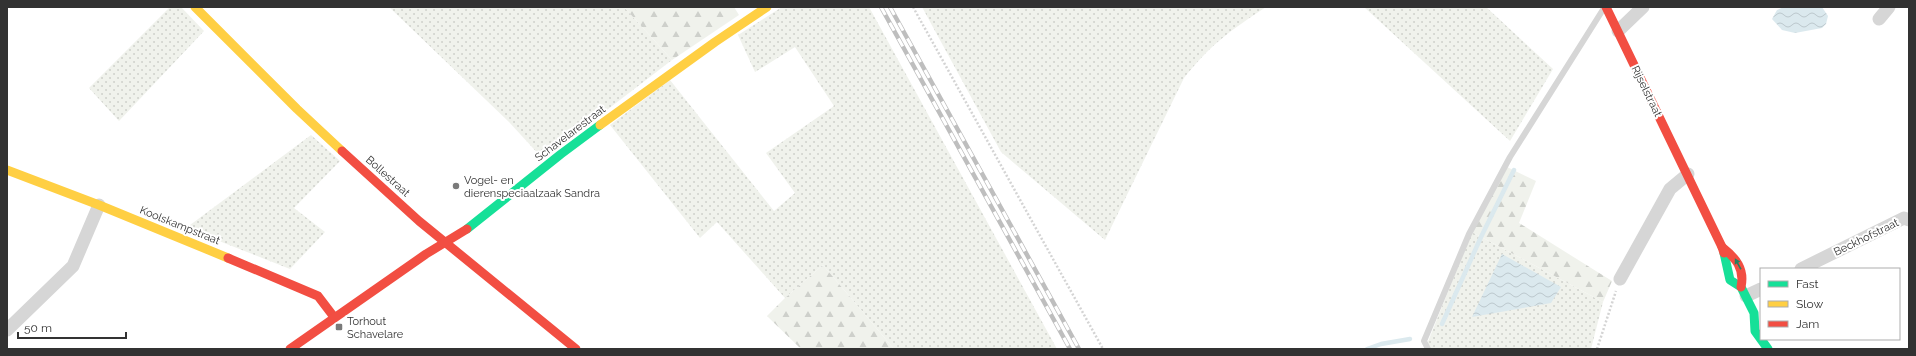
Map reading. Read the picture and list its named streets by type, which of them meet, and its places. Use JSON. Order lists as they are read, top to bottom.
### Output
{
  "streets": {
    "street": [
      "Rijselstraat",
      "Schavelarestraat",
      "Bollestraat",
      "Koolskampstraat",
      "Beckhofstraat"
    ]
  },
  "crossings": [
    ["Schavelarestraat", "Bollestraat"],
    ["Schavelarestraat", "Koolskampstraat"]
  ],
  "places": {
    "other": ["Vogel- en dierenspeciaalzaak Sandra"],
    "transit": ["Torhout Schavelare"]
  },
  "legend": ["Fast", "Slow", "Jam"],
  "scale_bar": "50 m"
}
